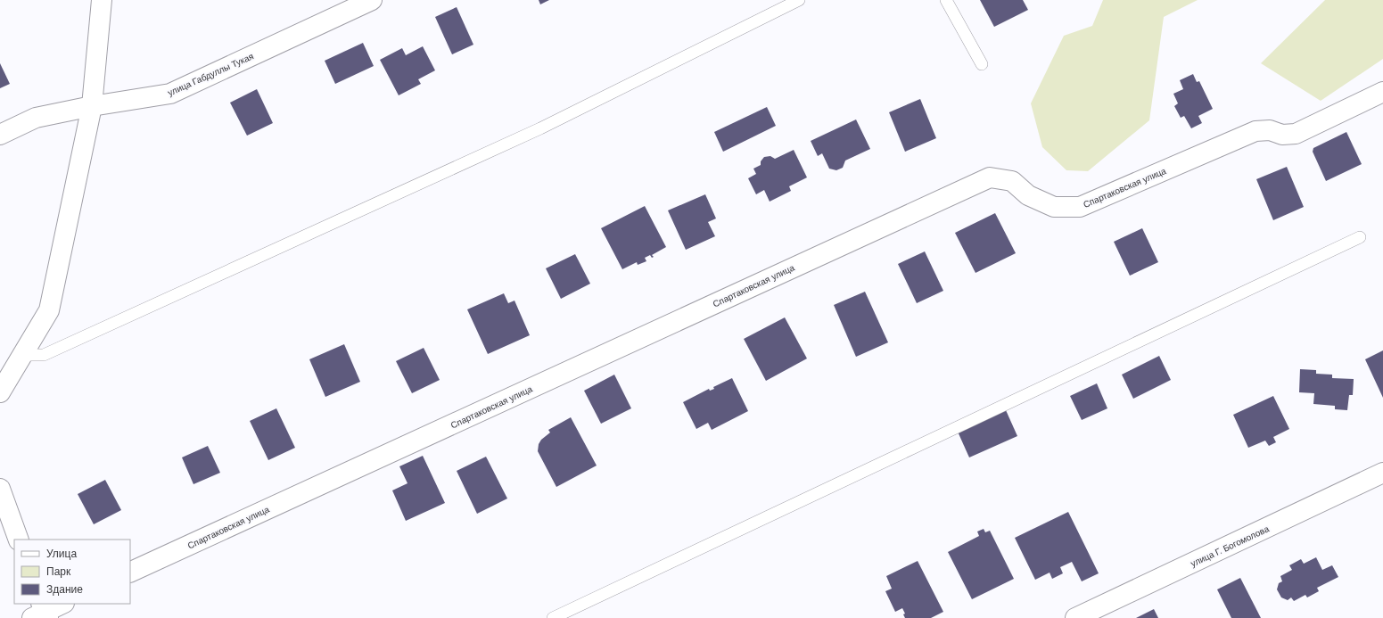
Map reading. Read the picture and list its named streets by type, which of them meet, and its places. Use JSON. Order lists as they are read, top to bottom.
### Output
{
  "streets": {
    "street": ["улица Габдуллы Тукая", "Спартаковская улица", "улица Г. Богомолова"]
  },
  "legend": ["Улица", "Парк", "Здание"]
}
